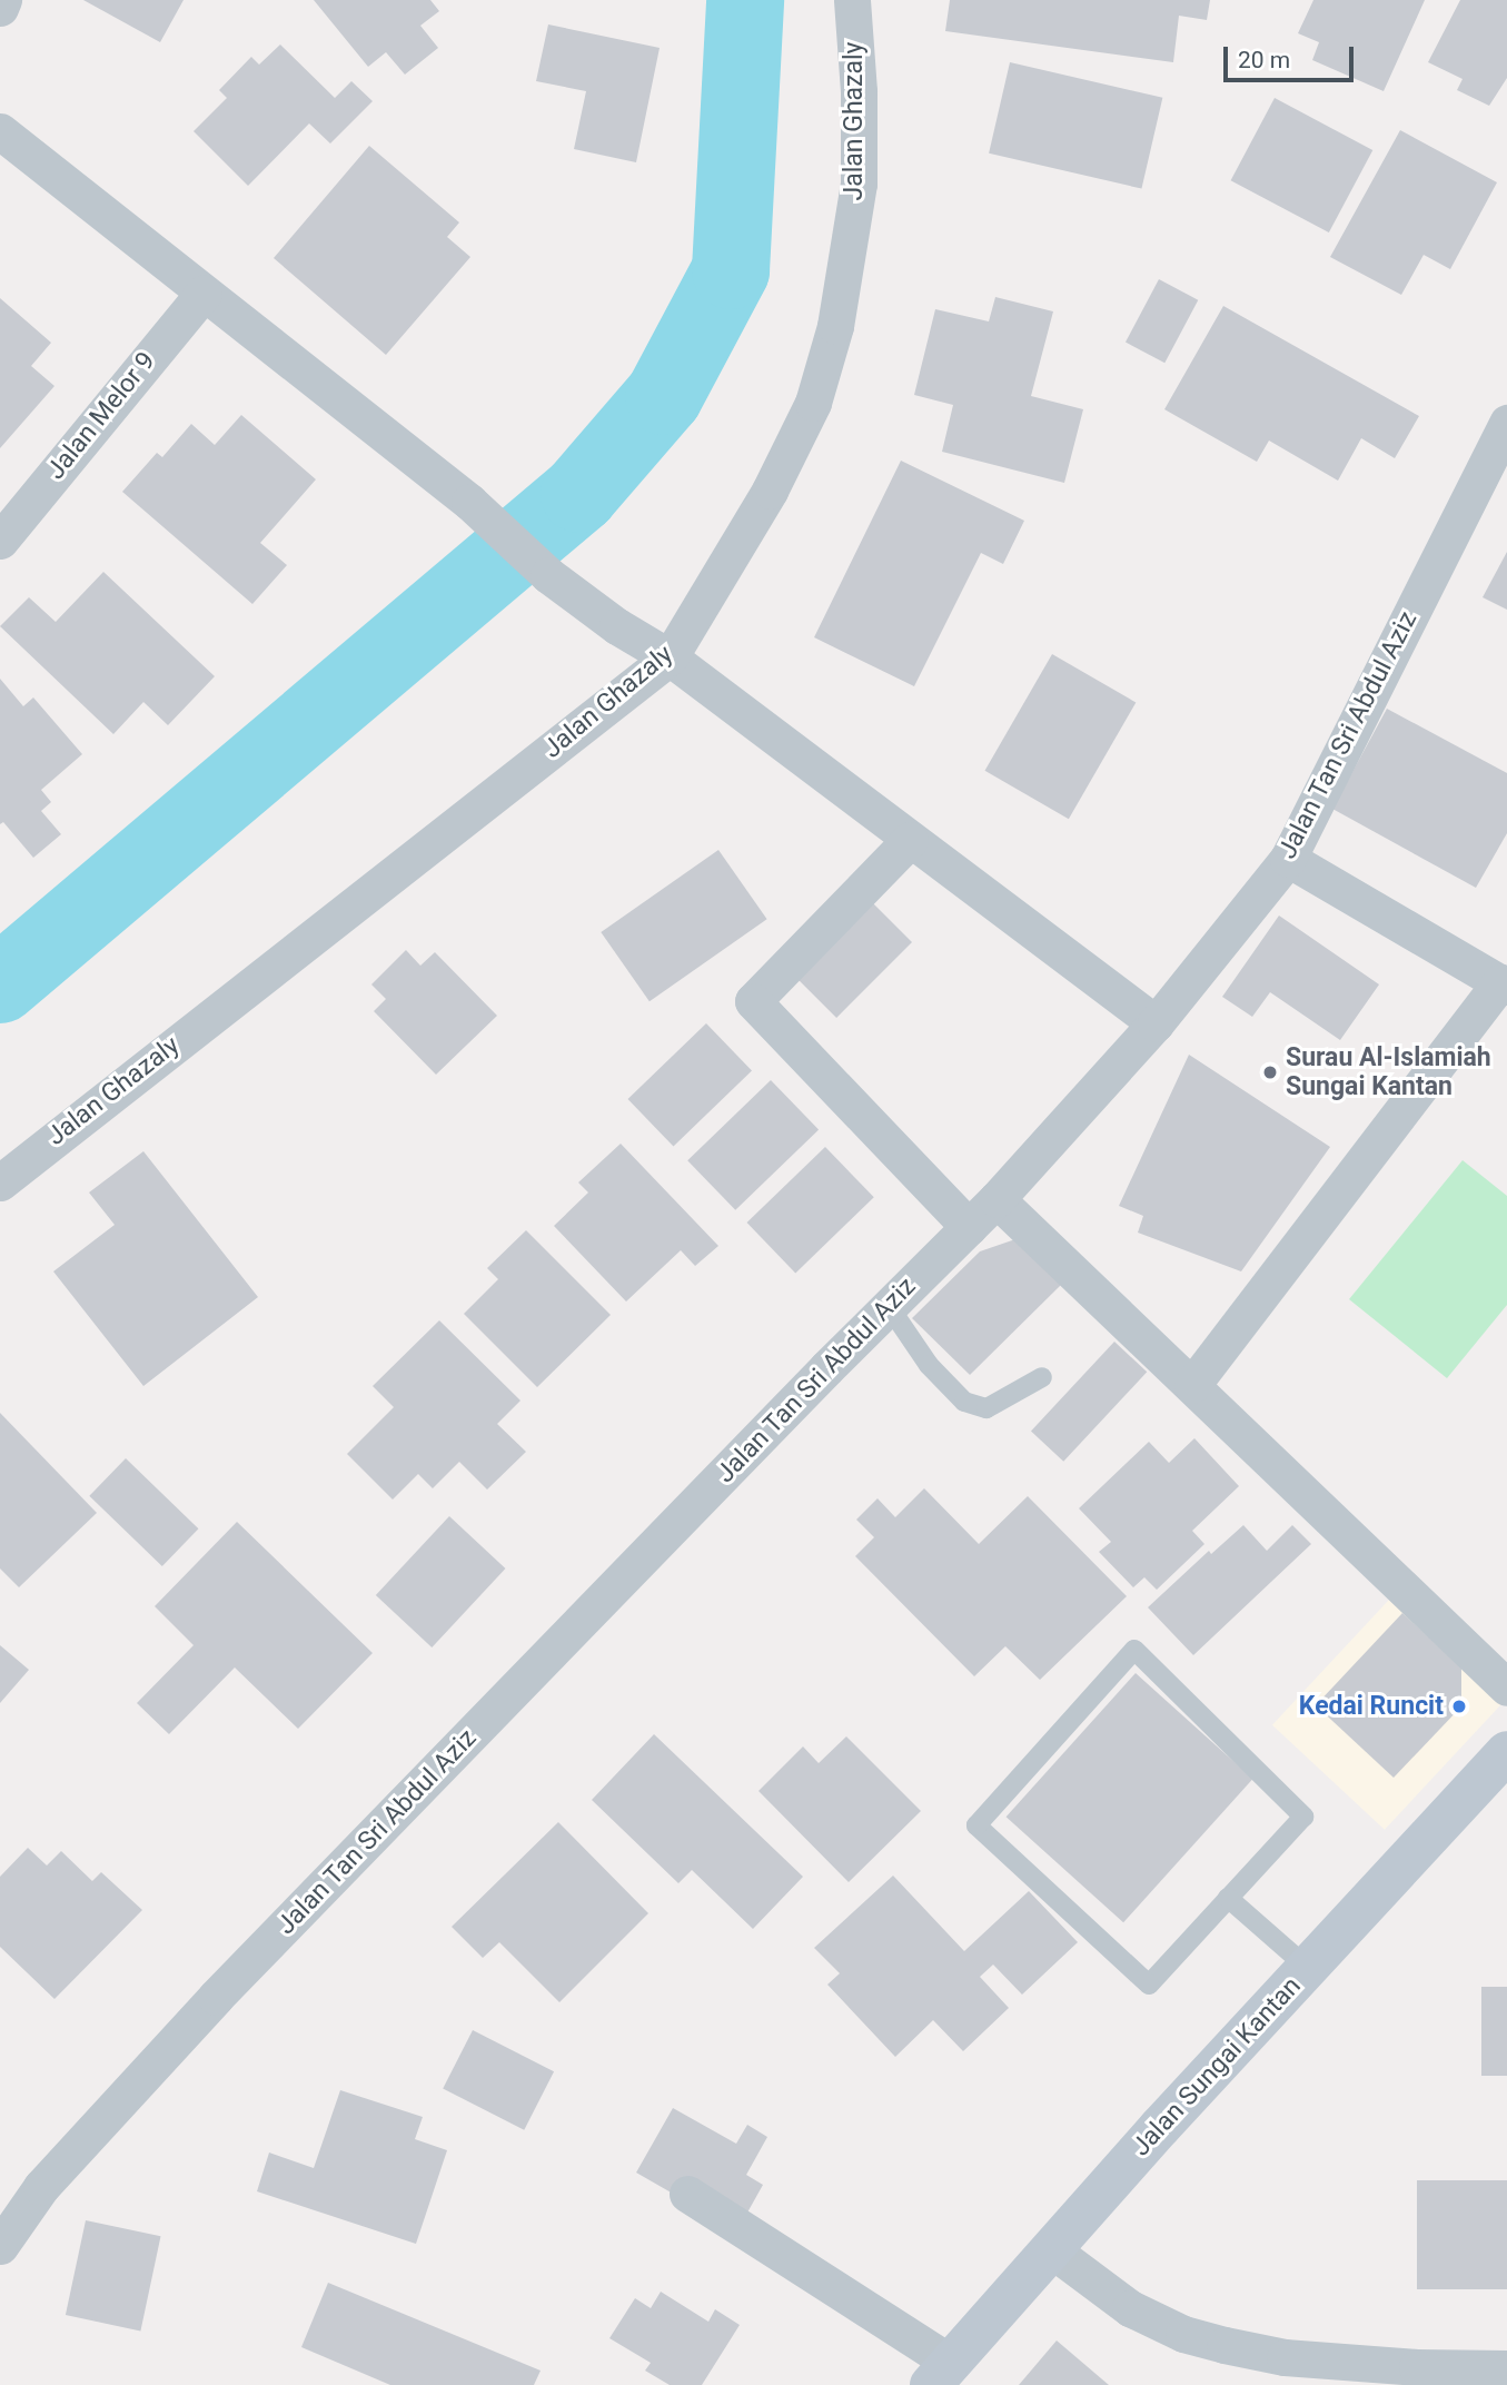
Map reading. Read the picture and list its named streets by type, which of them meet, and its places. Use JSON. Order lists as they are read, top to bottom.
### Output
{
  "streets": {
    "main road": ["Jalan Sungai Kantan"],
    "street": ["Jalan Ghazaly", "Jalan Melor 9", "Jalan Tan Sri Abdul Aziz"]
  },
  "places": ["Surau Al-Islamiah Sungai Kantan", "Kedai Runcit"],
  "scale_bar": "20 m"
}
